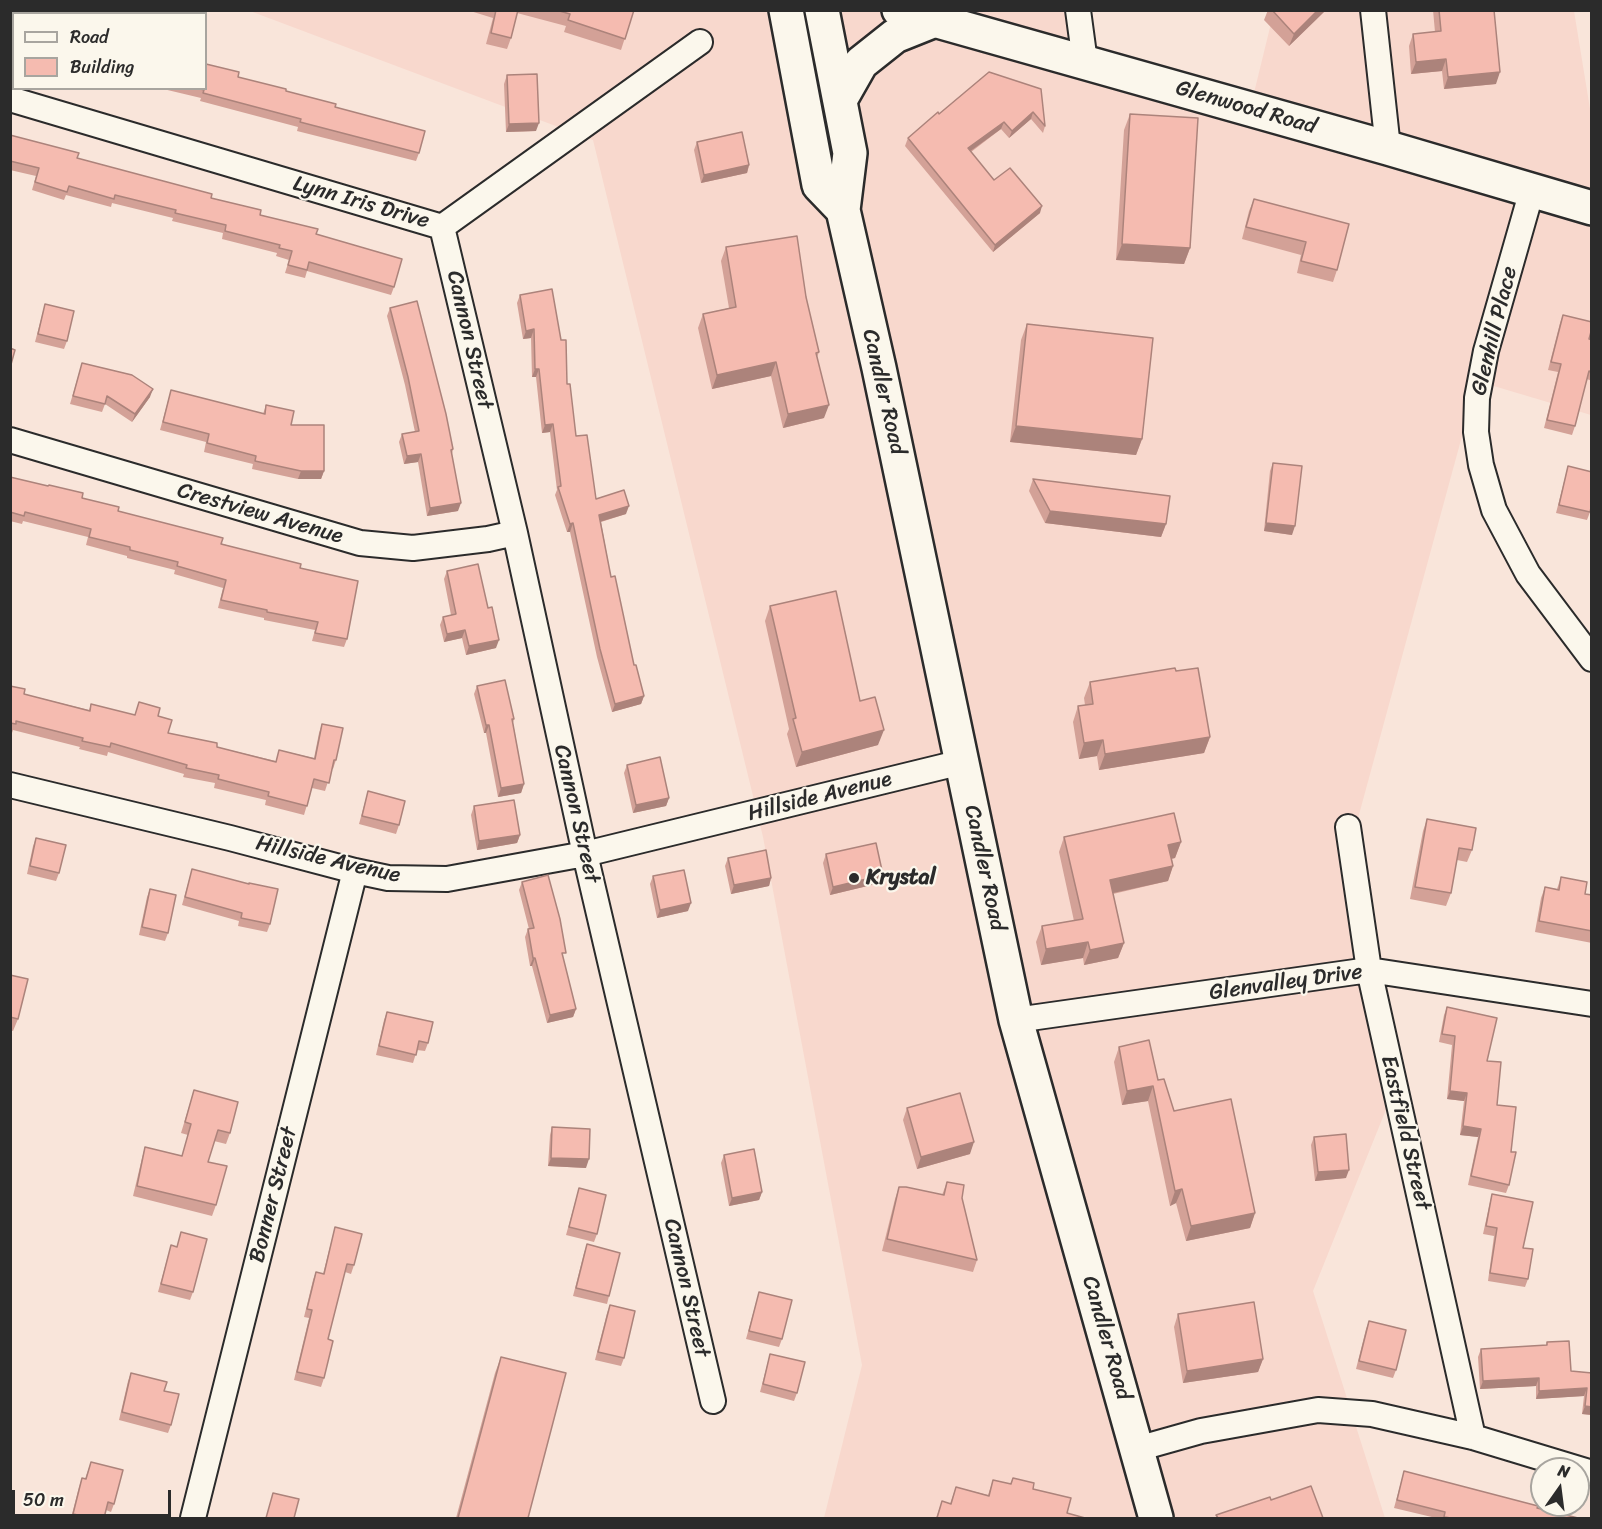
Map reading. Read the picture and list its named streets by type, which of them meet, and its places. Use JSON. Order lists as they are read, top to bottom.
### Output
{
  "streets": {
    "main road": ["Glenwood Road", "Candler Road"],
    "street": [
      "Lynn Iris Drive",
      "Glenhill Place",
      "Cannon Street",
      "Crestview Avenue",
      "Hillside Avenue",
      "Glenvalley Drive",
      "Eastfield Street",
      "Bonner Street"
    ]
  },
  "crossings": [
    ["Glenwood Road", "Glenhill Place"],
    ["Lynn Iris Drive", "Cannon Street"],
    ["Cannon Street", "Crestview Avenue"],
    ["Cannon Street", "Hillside Avenue"],
    ["Candler Road", "Hillside Avenue"],
    ["Candler Road", "Glenvalley Drive"],
    ["Hillside Avenue", "Bonner Street"],
    ["Glenvalley Drive", "Eastfield Street"]
  ],
  "places": ["Krystal"],
  "legend": ["Road", "Building"],
  "scale_bar": "50 m",
  "north": "top"
}
